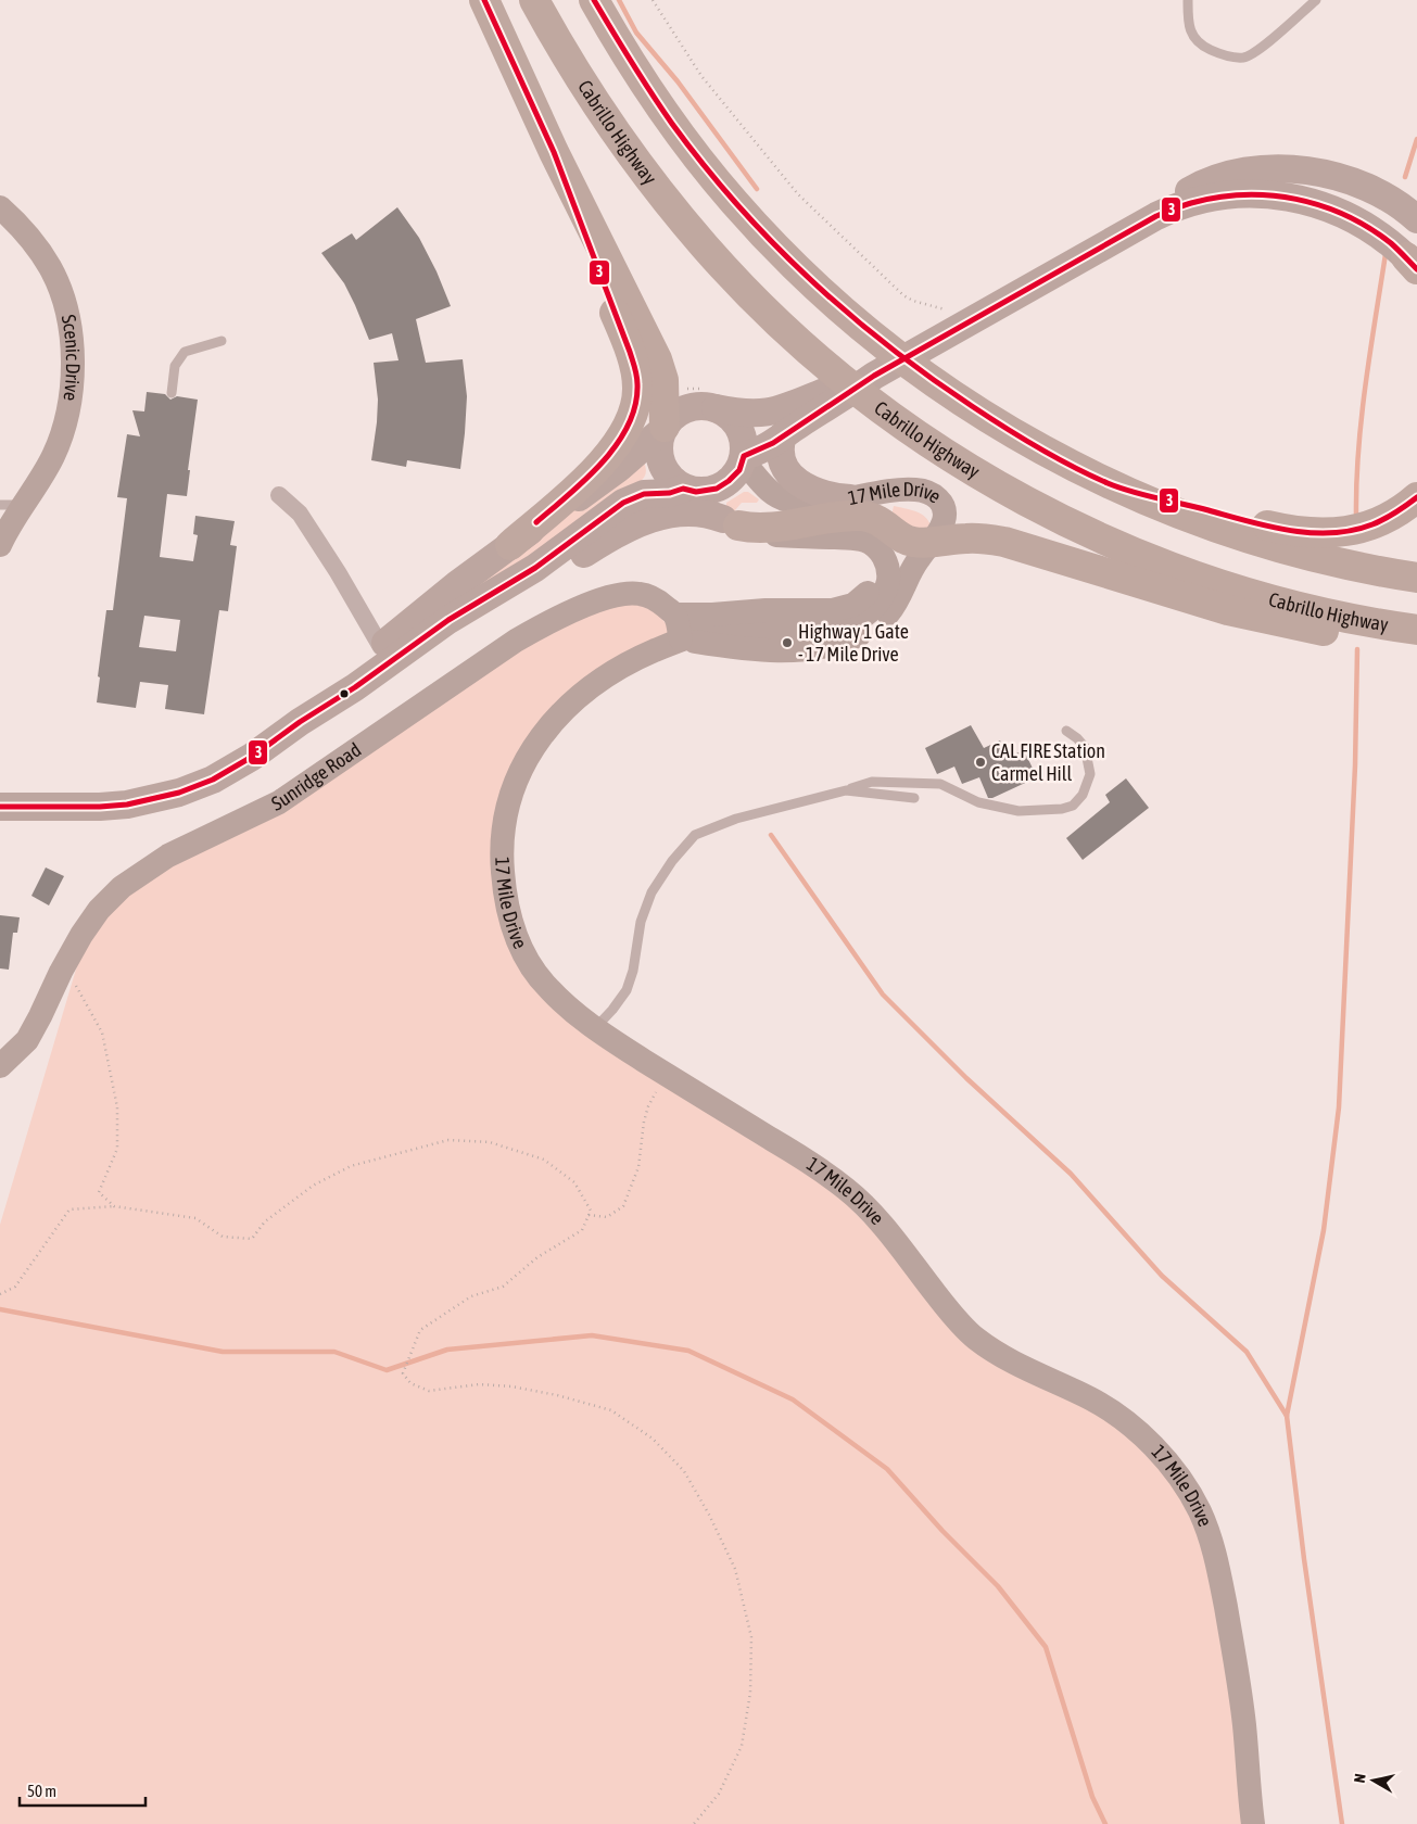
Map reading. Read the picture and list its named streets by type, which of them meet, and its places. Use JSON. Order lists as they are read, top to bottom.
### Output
{
  "streets": {
    "highway": ["Cabrillo Highway"],
    "main road": ["Scenic Drive", "17 Mile Drive", "Sunridge Road"]
  },
  "places": ["Highway 1 Gate - 17 Mile Drive", "CAL FIRE Station Carmel Hill"],
  "lines": ["transit line 3"],
  "scale_bar": "50 m",
  "north": "left"
}
